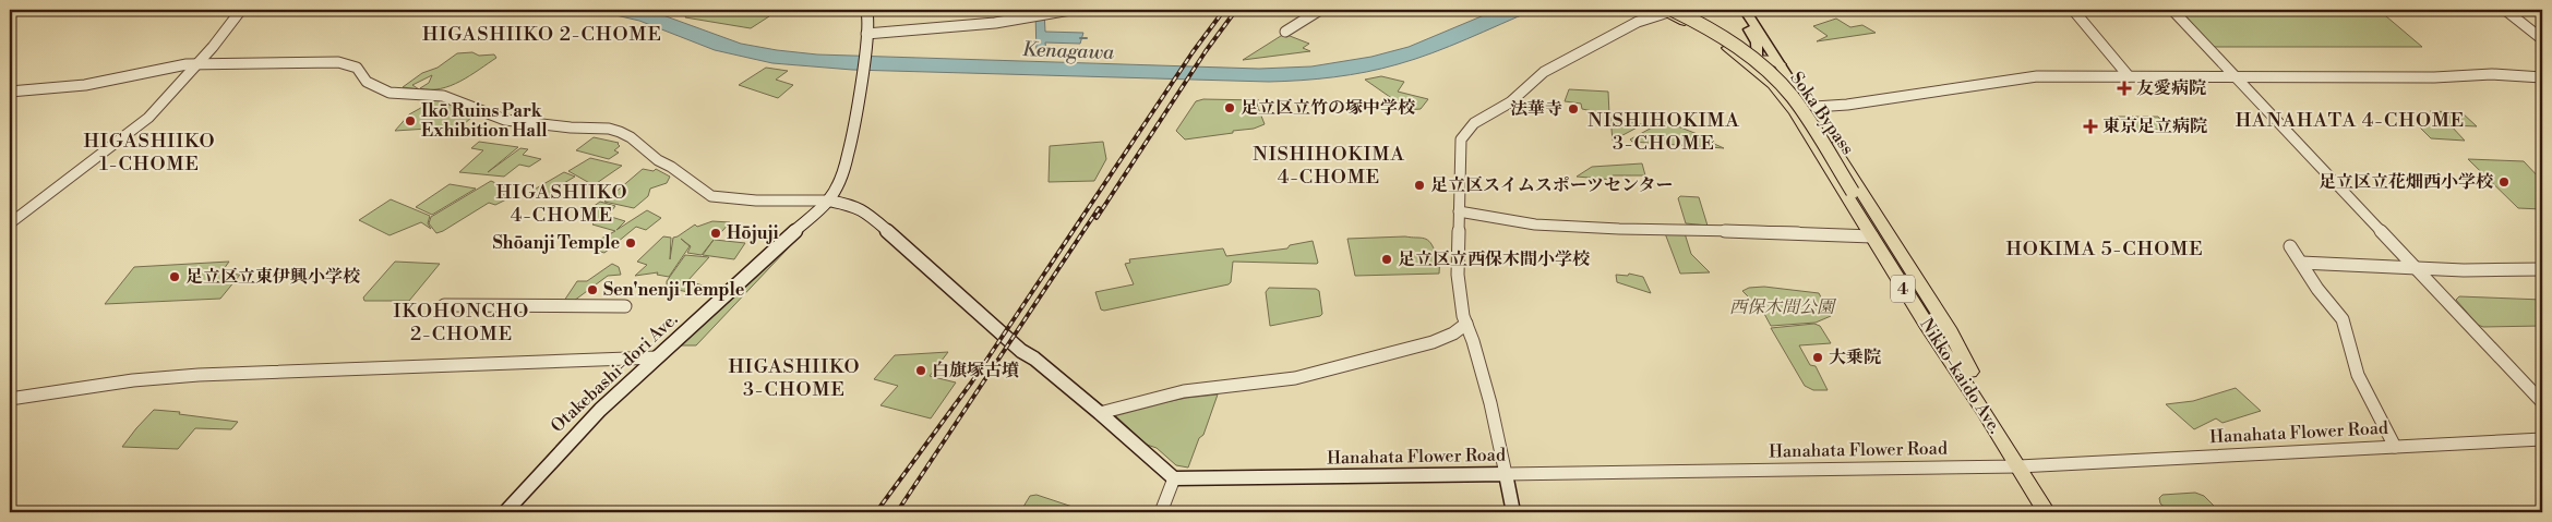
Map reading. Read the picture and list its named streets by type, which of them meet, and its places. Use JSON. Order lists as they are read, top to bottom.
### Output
{
  "streets": {
    "highway": ["Soka Bypass", "4", "Nikko-kaido Ave."],
    "main road": ["Otakebashi-dori Ave.", "Hanahata Flower Road"]
  },
  "crossings": [
    ["Soka Bypass", "4"],
    ["Soka Bypass", "Nikko-kaido Ave."],
    ["4", "Nikko-kaido Ave."],
    ["Nikko-kaido Ave.", "Hanahata Flower Road"]
  ],
  "districts": [
    "HIGASHIIKO 2-CHOME",
    "NISHIHOKIMA 3-CHOME",
    "HANAHATA 4-CHOME",
    "HIGASHIIKO 1-CHOME",
    "NISHIHOKIMA 4-CHOME",
    "HIGASHIIKO 4-CHOME",
    "HOKIMA 5-CHOME",
    "IKOHONCHO 2-CHOME",
    "HIGASHIIKO 3-CHOME"
  ],
  "water": ["Kenagawa"],
  "parks": ["西保木間公園"],
  "places": {
    "health": ["友愛病院", "東京足立病院"],
    "other": [
      "足立区立竹の塚中学校",
      "法華寺",
      "Ikō Ruins Park Exhibition Hall",
      "足立区立花畑西小学校",
      "足立区スイムスポーツセンター",
      "Hōjuji",
      "Shōanji Temple",
      "足立区立西保木間小学校",
      "足立区立東伊興小学校",
      "Sen'nenji Temple",
      "大乗院",
      "白旗塚古墳"
    ]
  }
}
